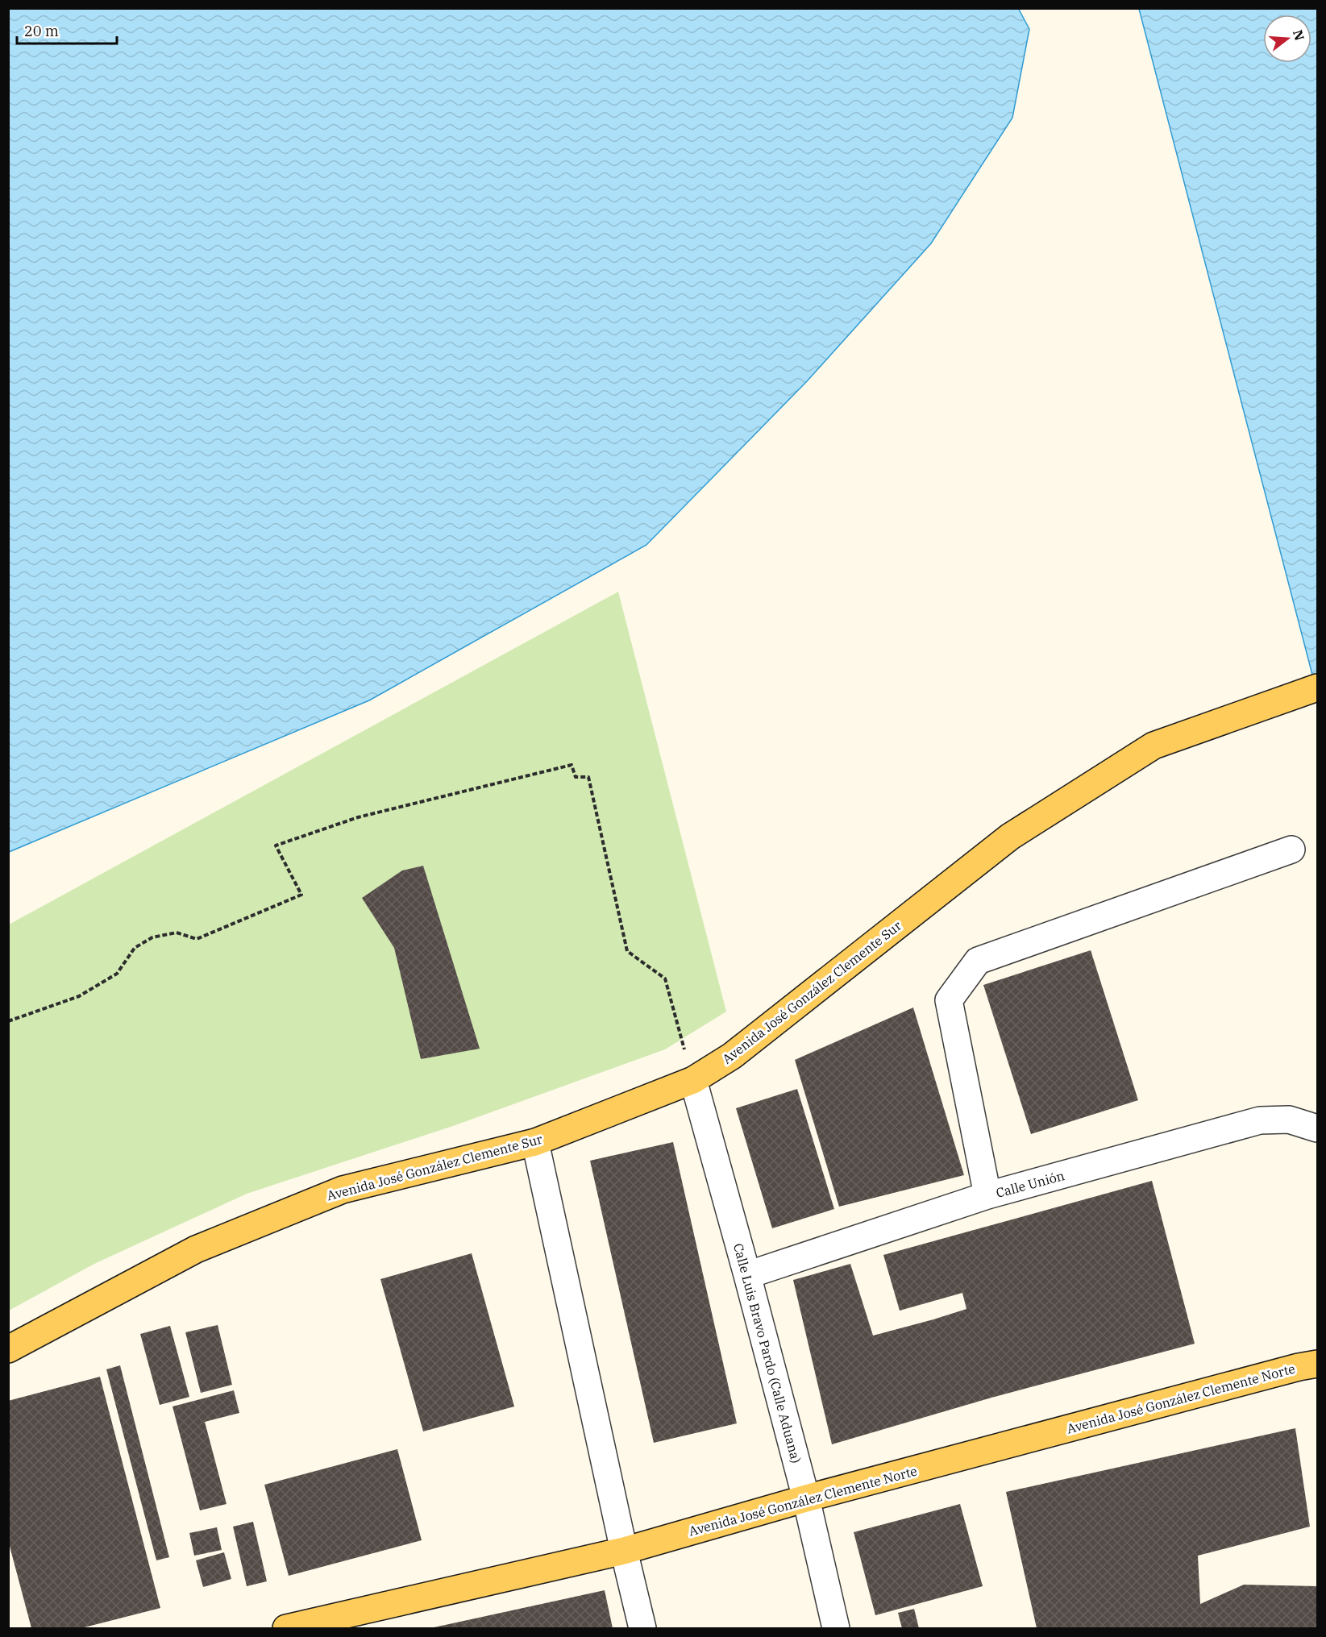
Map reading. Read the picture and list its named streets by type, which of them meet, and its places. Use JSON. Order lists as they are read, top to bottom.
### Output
{
  "streets": {
    "main road": ["Avenida José González Clemente Sur", "Avenida José González Clemente Norte"],
    "street": ["Calle Unión", "Calle Luis Bravo Pardo (Calle Aduana)"]
  },
  "crossings": [
    ["Avenida José González Clemente Sur", "Calle Luis Bravo Pardo (Calle Aduana)"],
    ["Calle Unión", "Calle Luis Bravo Pardo (Calle Aduana)"],
    ["Calle Luis Bravo Pardo (Calle Aduana)", "Avenida José González Clemente Norte"]
  ],
  "scale_bar": "20 m",
  "north": "right"
}
